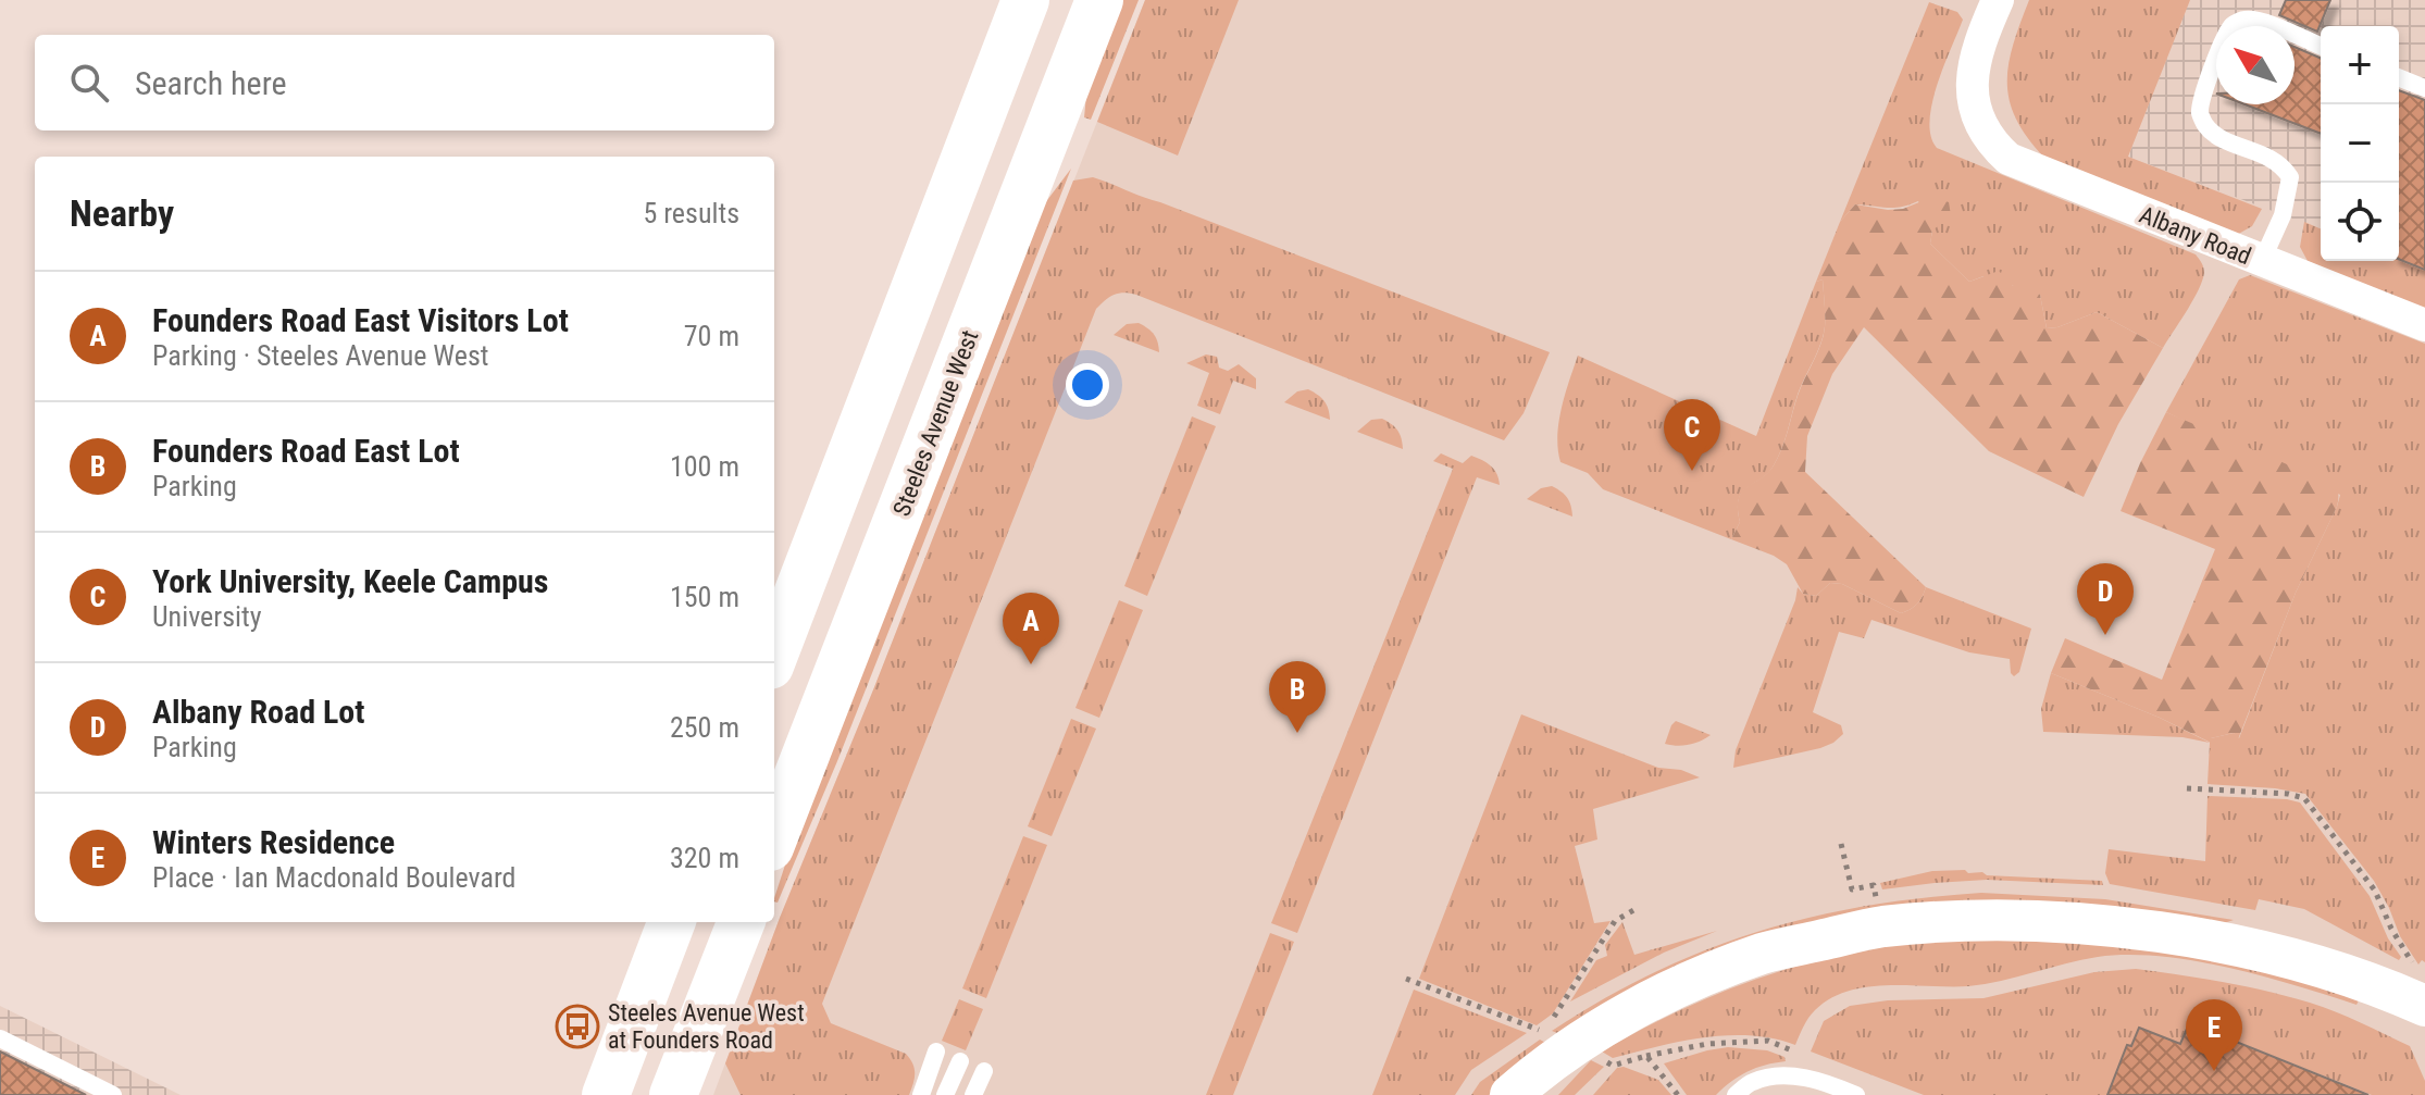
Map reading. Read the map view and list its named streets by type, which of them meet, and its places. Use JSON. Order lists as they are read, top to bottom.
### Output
{
  "streets": {
    "main road": ["Steeles Avenue West"],
    "street": ["Albany Road"]
  },
  "places": {
    "bus stop": ["Steeles Avenue West at Founders Road"]
  },
  "north": "top left",
  "page": {
    "map_buttons": ["+", "−"],
    "search": "Search here",
    "heading": ["Nearby", "5 results"],
    "list": [
      {
        "mark": "A",
        "name": "Founders Road East Visitors Lot",
        "note": "Parking · Steeles Avenue West",
        "value": "70 m"
      },
      {
        "mark": "B",
        "name": "Founders Road East Lot",
        "note": "Parking",
        "value": "100 m"
      },
      {
        "mark": "C",
        "name": "York University, Keele Campus",
        "note": "University",
        "value": "150 m"
      },
      {
        "mark": "D",
        "name": "Albany Road Lot",
        "note": "Parking",
        "value": "250 m"
      },
      {
        "mark": "E",
        "name": "Winters Residence",
        "note": "Place · Ian Macdonald Boulevard",
        "value": "320 m"
      }
    ],
    "pins": [
      "C",
      "D",
      "A",
      "B",
      "E"
    ]
  }
}
